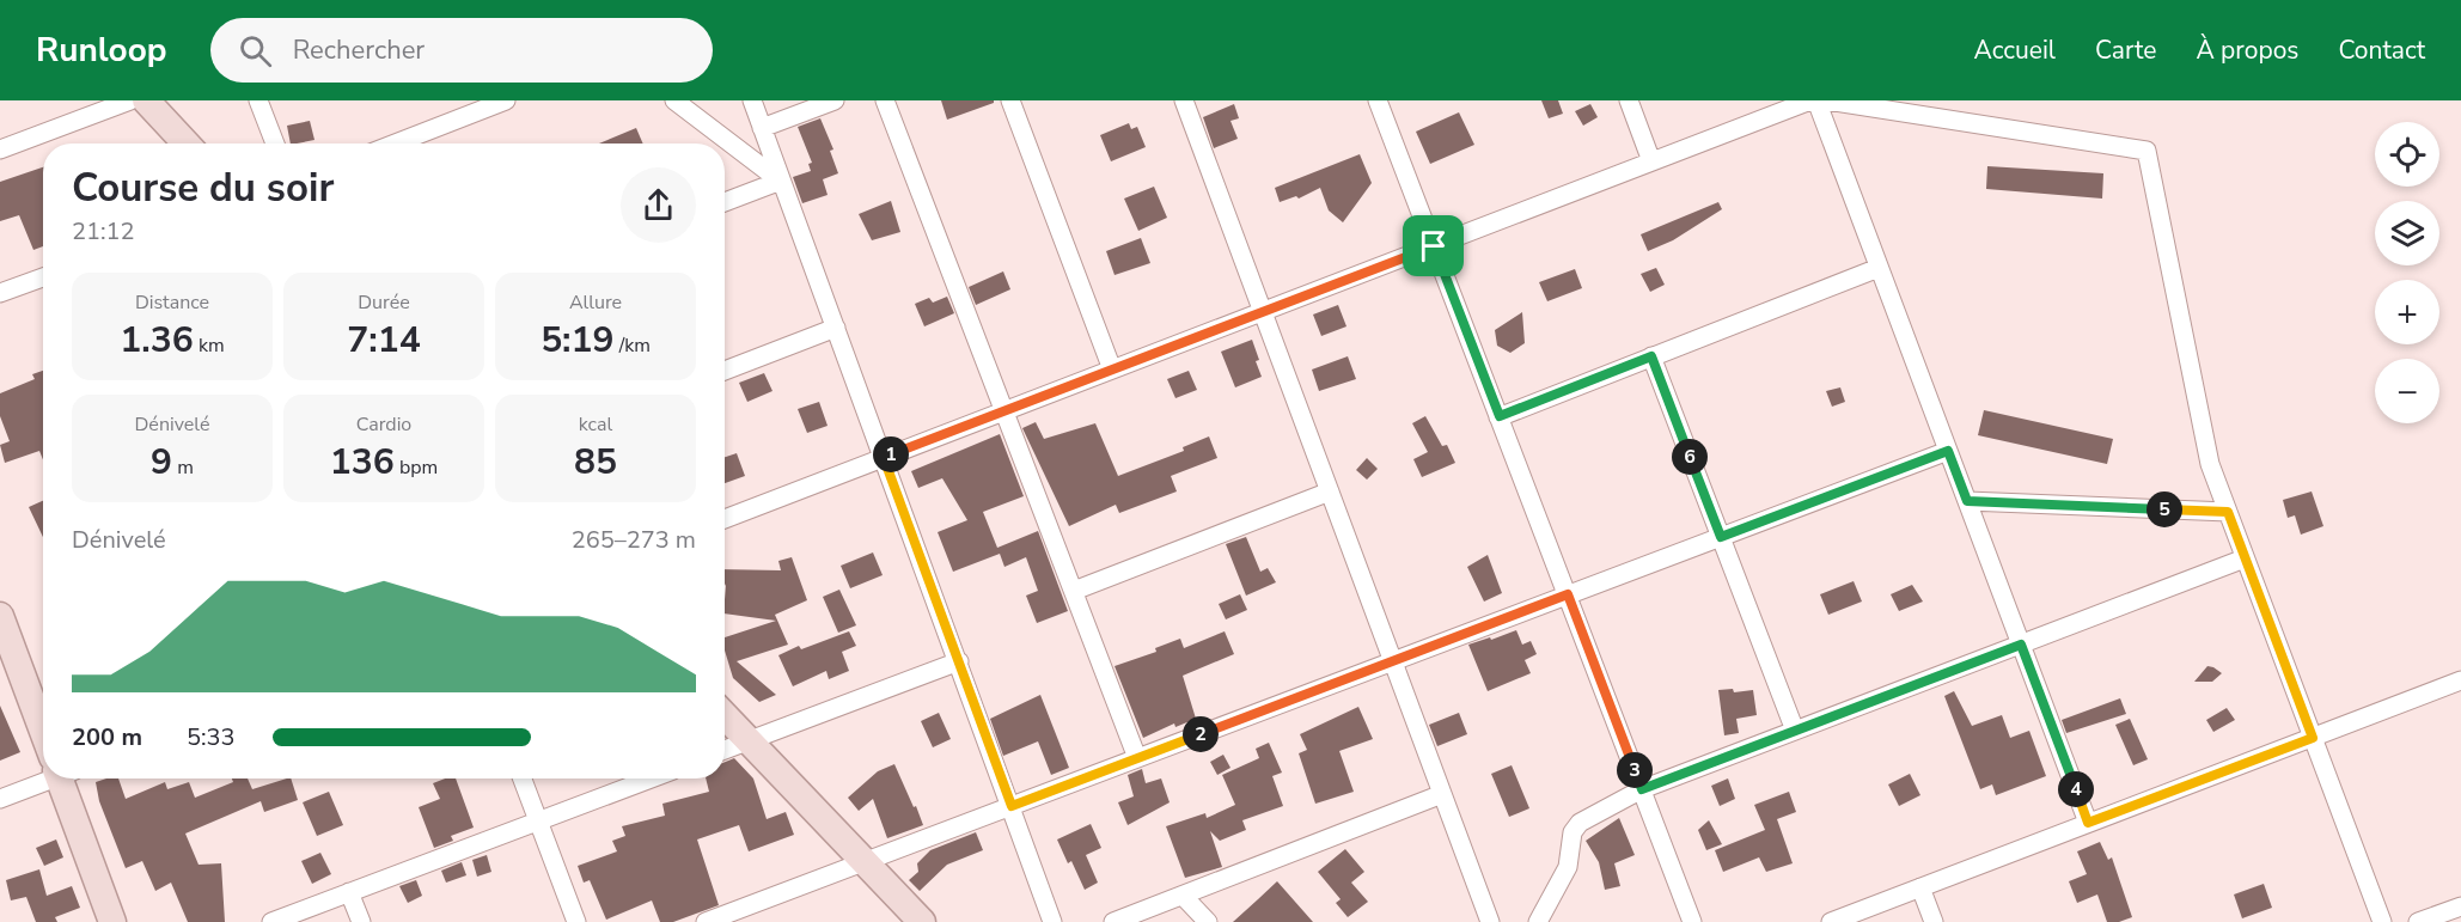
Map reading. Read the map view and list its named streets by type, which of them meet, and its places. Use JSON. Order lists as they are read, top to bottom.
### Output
{
  "page": {
    "header": "Runloop",
    "search": "Rechercher",
    "nav": [
      "Accueil",
      "Carte",
      "À propos",
      "Contact"
    ],
    "map_buttons": ["+", "−"],
    "heading": ["Course du soir", "21:12"],
    "stats": [
      ["Distance", "1.36 km"],
      ["Durée", "7:14"],
      ["Allure", "5:19 /km"],
      ["Dénivelé", "9 m"],
      ["Cardio", "136 bpm"],
      ["kcal", "85"]
    ],
    "pins": [
      "1",
      "6",
      "5",
      "2",
      "3",
      "4"
    ],
    "chart": ["Dénivelé", "265–273 m"],
    "list": [
      {
        "name": "200 m",
        "note": "5:33"
      }
    ]
  }
}
